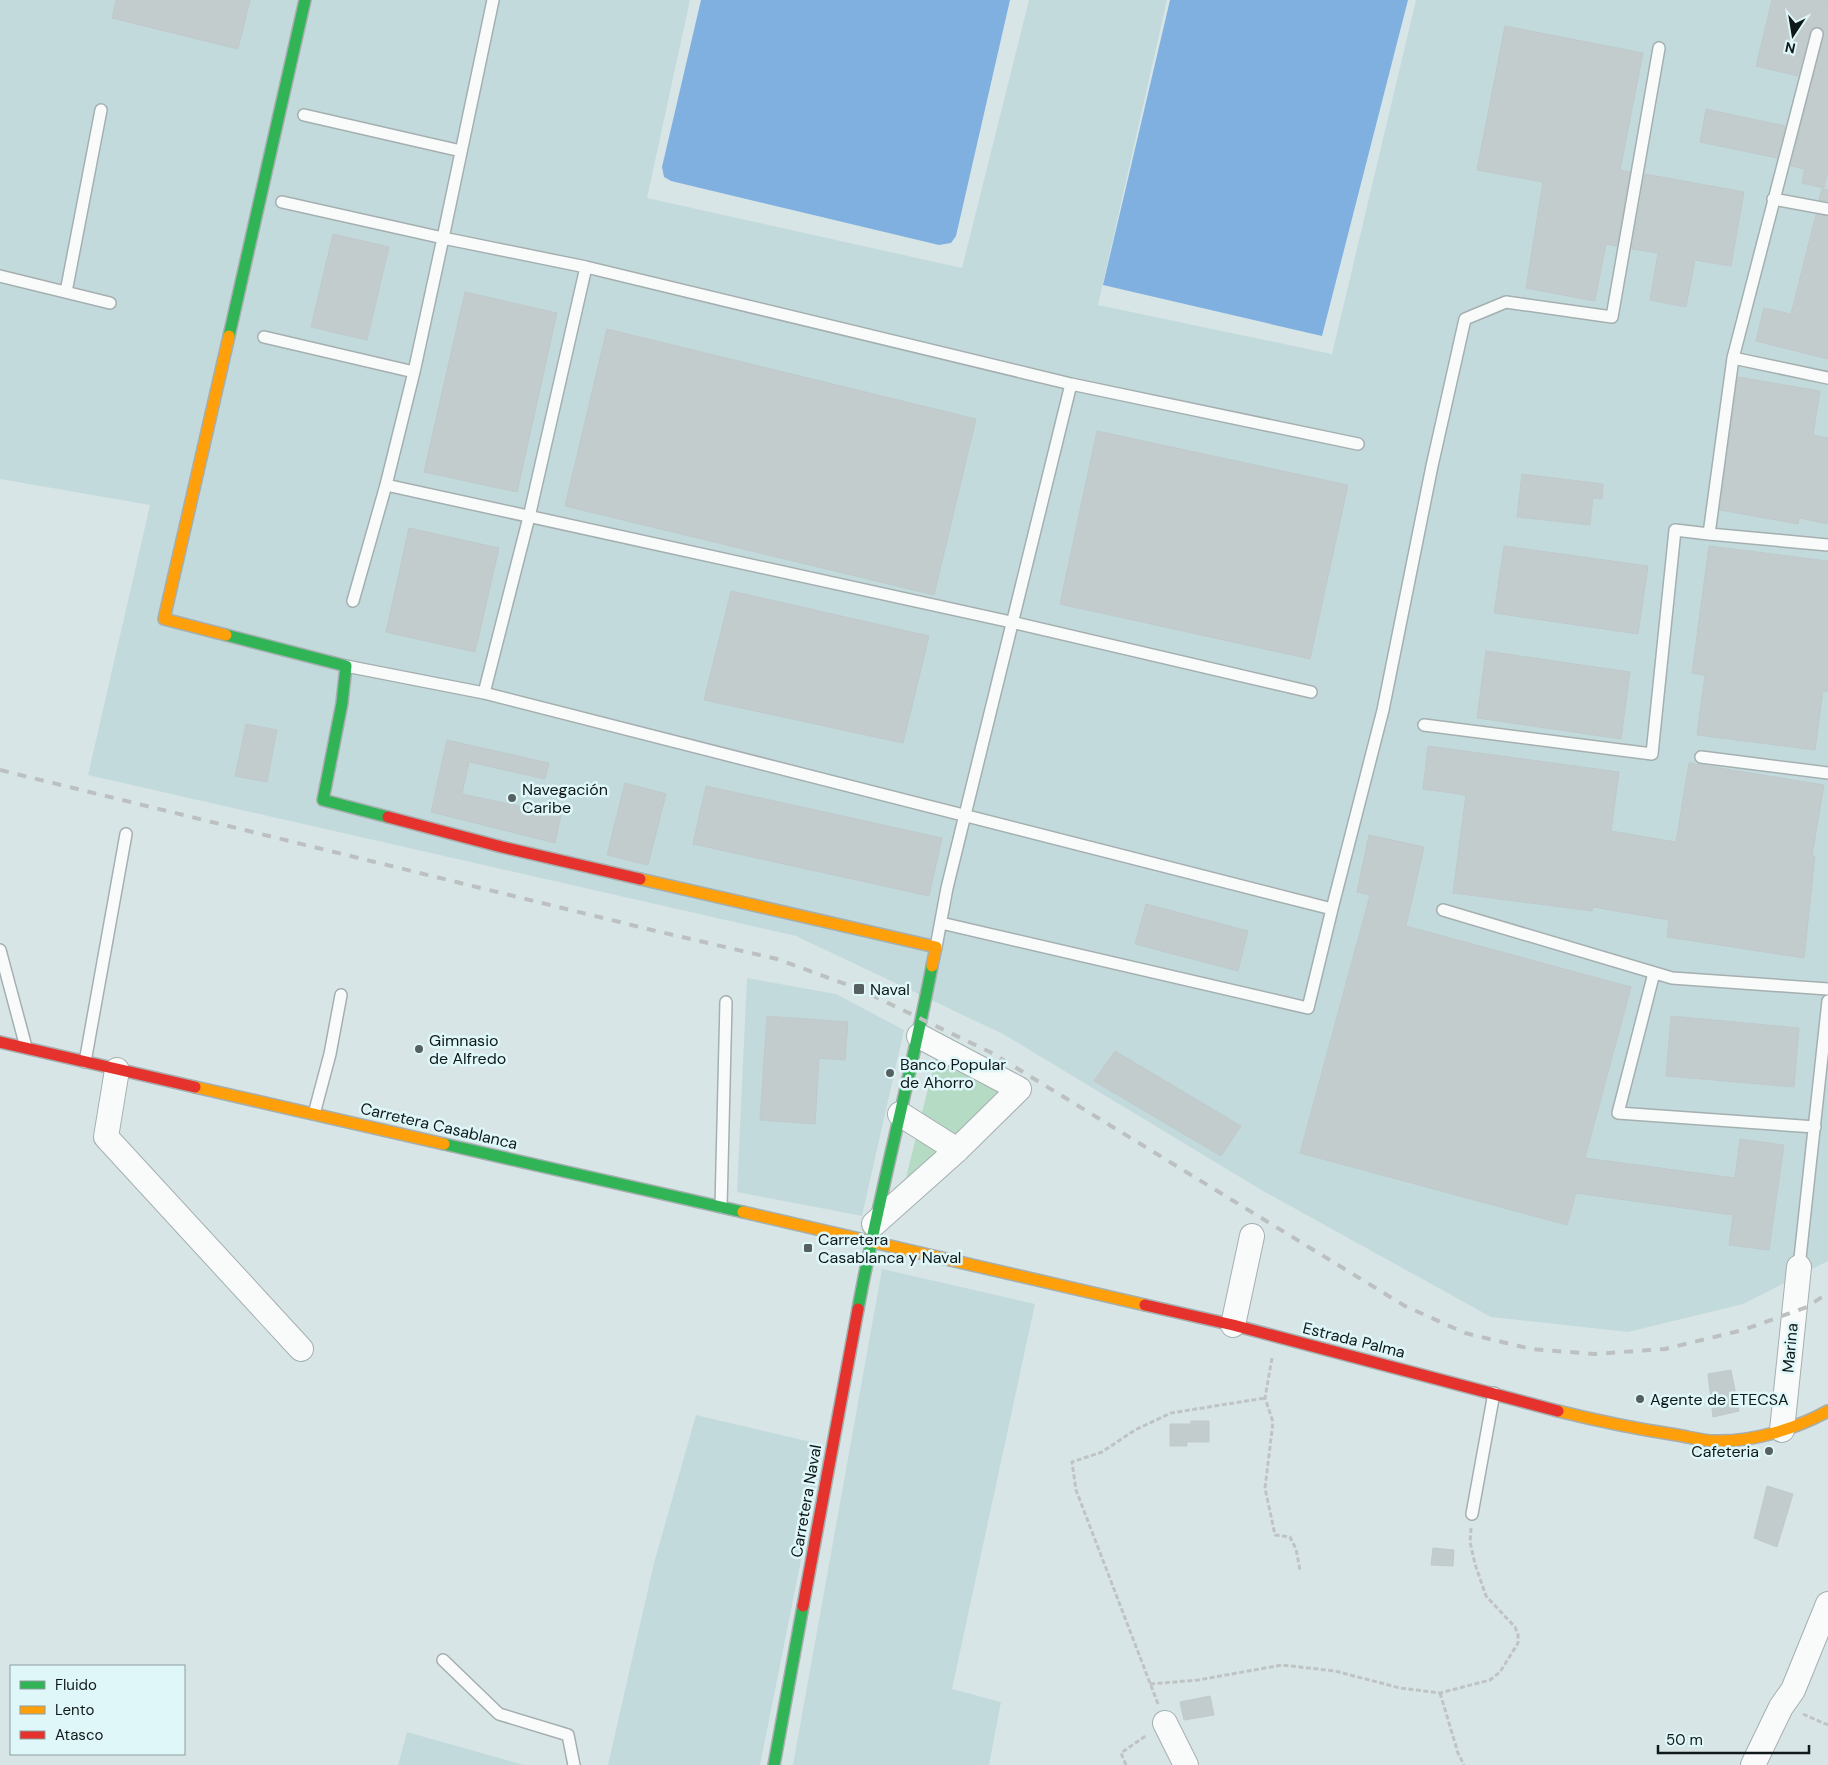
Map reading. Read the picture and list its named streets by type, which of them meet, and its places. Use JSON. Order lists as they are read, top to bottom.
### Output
{
  "streets": {
    "main road": ["Carretera Casablanca", "Estrada Palma", "Carretera Naval"],
    "street": ["Marina"]
  },
  "crossings": [
    ["Carretera Casablanca", "Estrada Palma"],
    ["Carretera Casablanca", "Carretera Naval"],
    ["Estrada Palma", "Marina"],
    ["Estrada Palma", "Carretera Naval"]
  ],
  "places": {
    "other": [
      "Navegación Caribe",
      "Gimnasio de Alfredo",
      "Banco Popular de Ahorro",
      "Agente de ETECSA",
      "Cafeteria"
    ],
    "transit": ["Naval", "Carretera Casablanca y Naval"]
  },
  "legend": ["Fluido", "Lento", "Atasco"],
  "scale_bar": "50 m",
  "north": "bottom"
}
